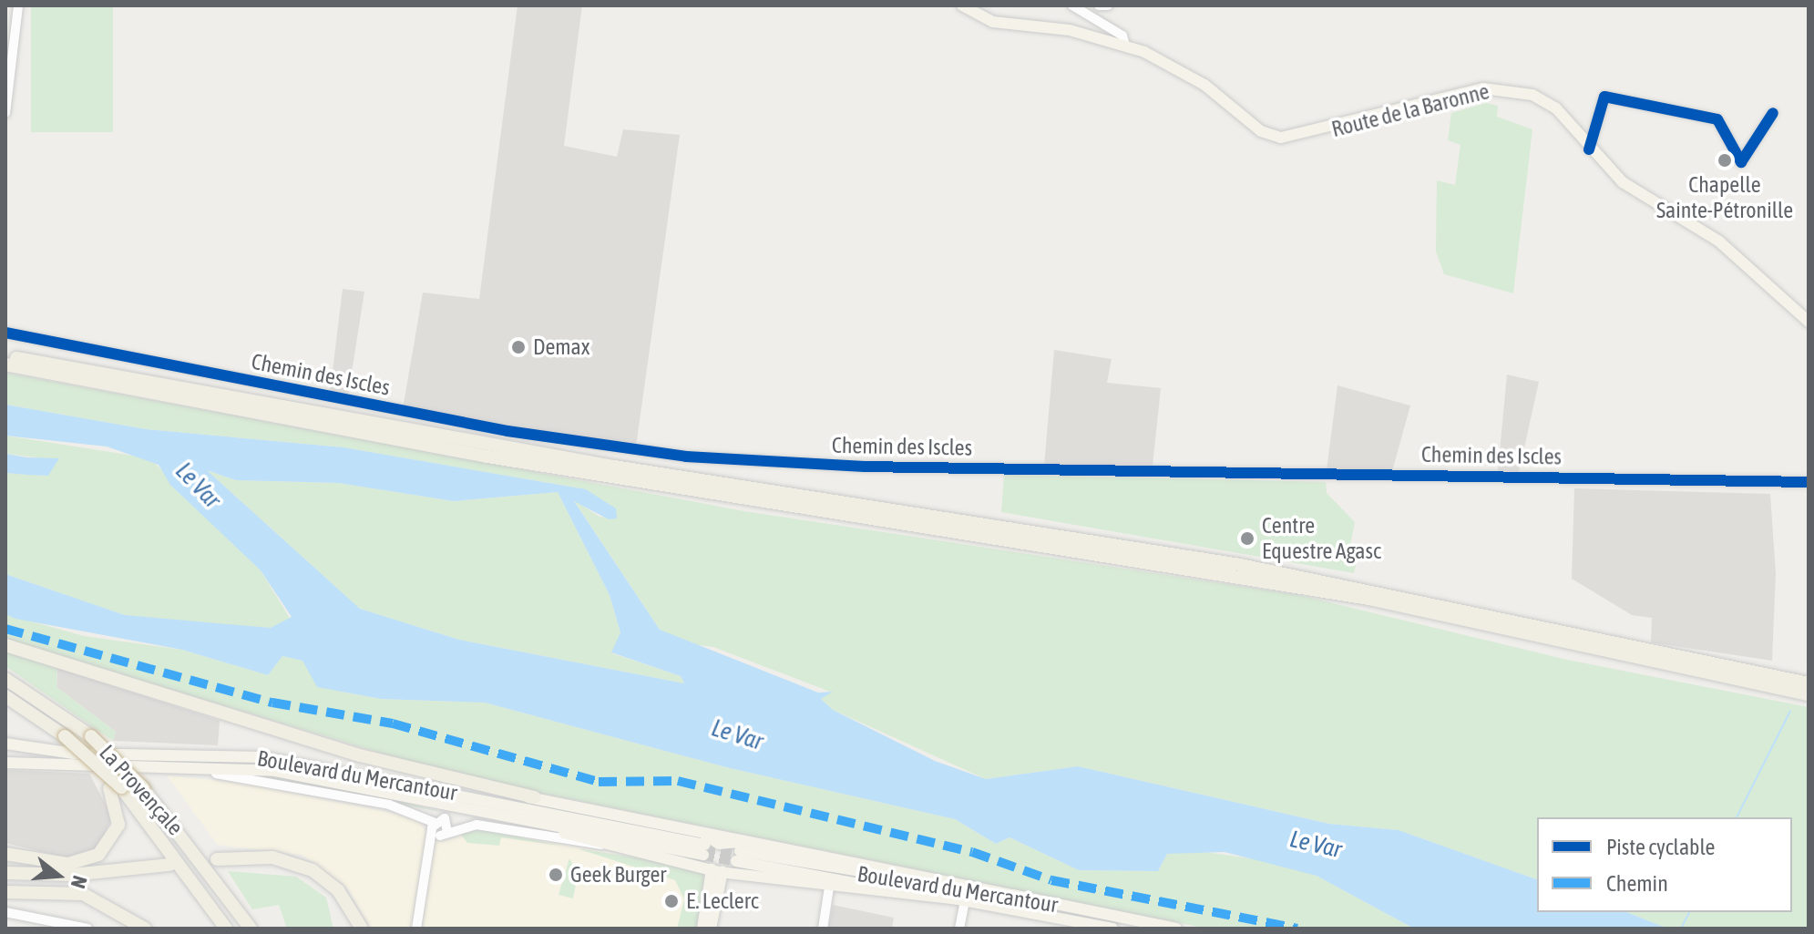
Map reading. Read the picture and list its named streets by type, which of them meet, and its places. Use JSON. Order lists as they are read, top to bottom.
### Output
{
  "streets": {
    "highway": ["La Provençale"],
    "main road": ["Route de la Baronne", "Boulevard du Mercantour"],
    "street": ["Chemin des Iscles"]
  },
  "water": ["Le Var"],
  "places": [
    "Chapelle Sainte-Pétronille",
    "Demax",
    "Centre Equestre Agasc",
    "Geek Burger",
    "E. Leclerc"
  ],
  "legend": ["Piste cyclable", "Chemin"],
  "north": "right"
}
